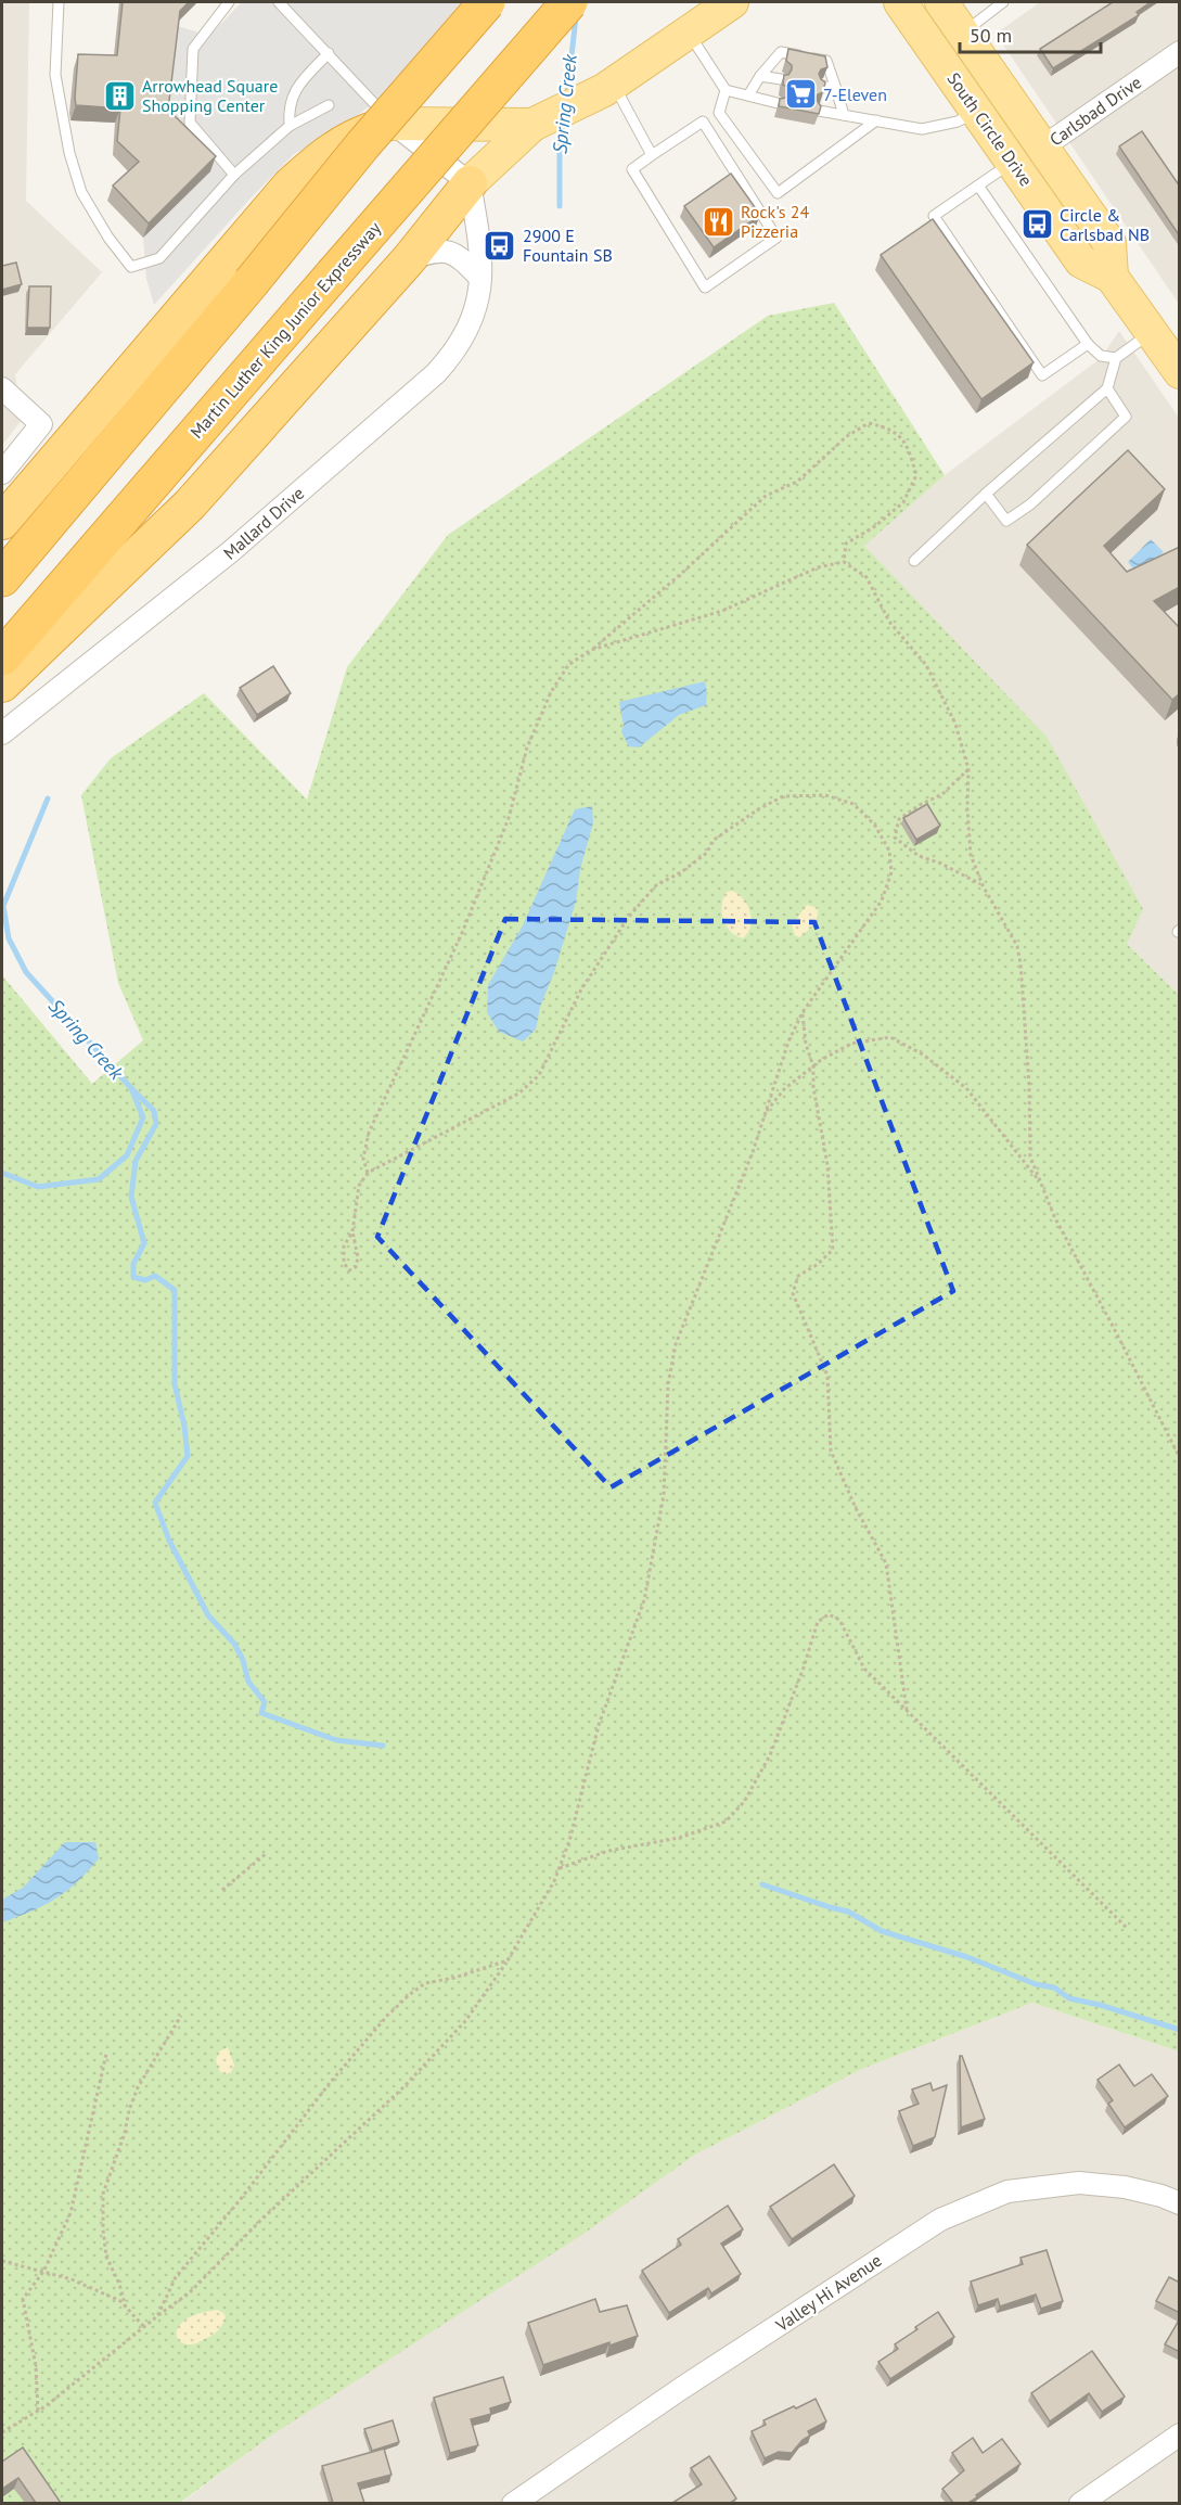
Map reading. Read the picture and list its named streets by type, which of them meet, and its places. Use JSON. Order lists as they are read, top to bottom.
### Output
{
  "streets": {
    "highway": ["Martin Luther King Junior Expressway"],
    "main road": ["South Circle Drive"],
    "street": ["Carlsbad Drive", "Mallard Drive", "Valley Hi Avenue"]
  },
  "crossings": [
    ["Carlsbad Drive", "South Circle Drive"]
  ],
  "water": ["Spring Creek"],
  "places": {
    "supermarket": ["7-Eleven"],
    "building": ["Arrowhead Square Shopping Center"],
    "restaurant": ["Rock's 24 Pizzeria"],
    "bus stop": ["Circle & Carlsbad NB", "2900 E Fountain SB"]
  },
  "scale_bar": "50 m"
}
